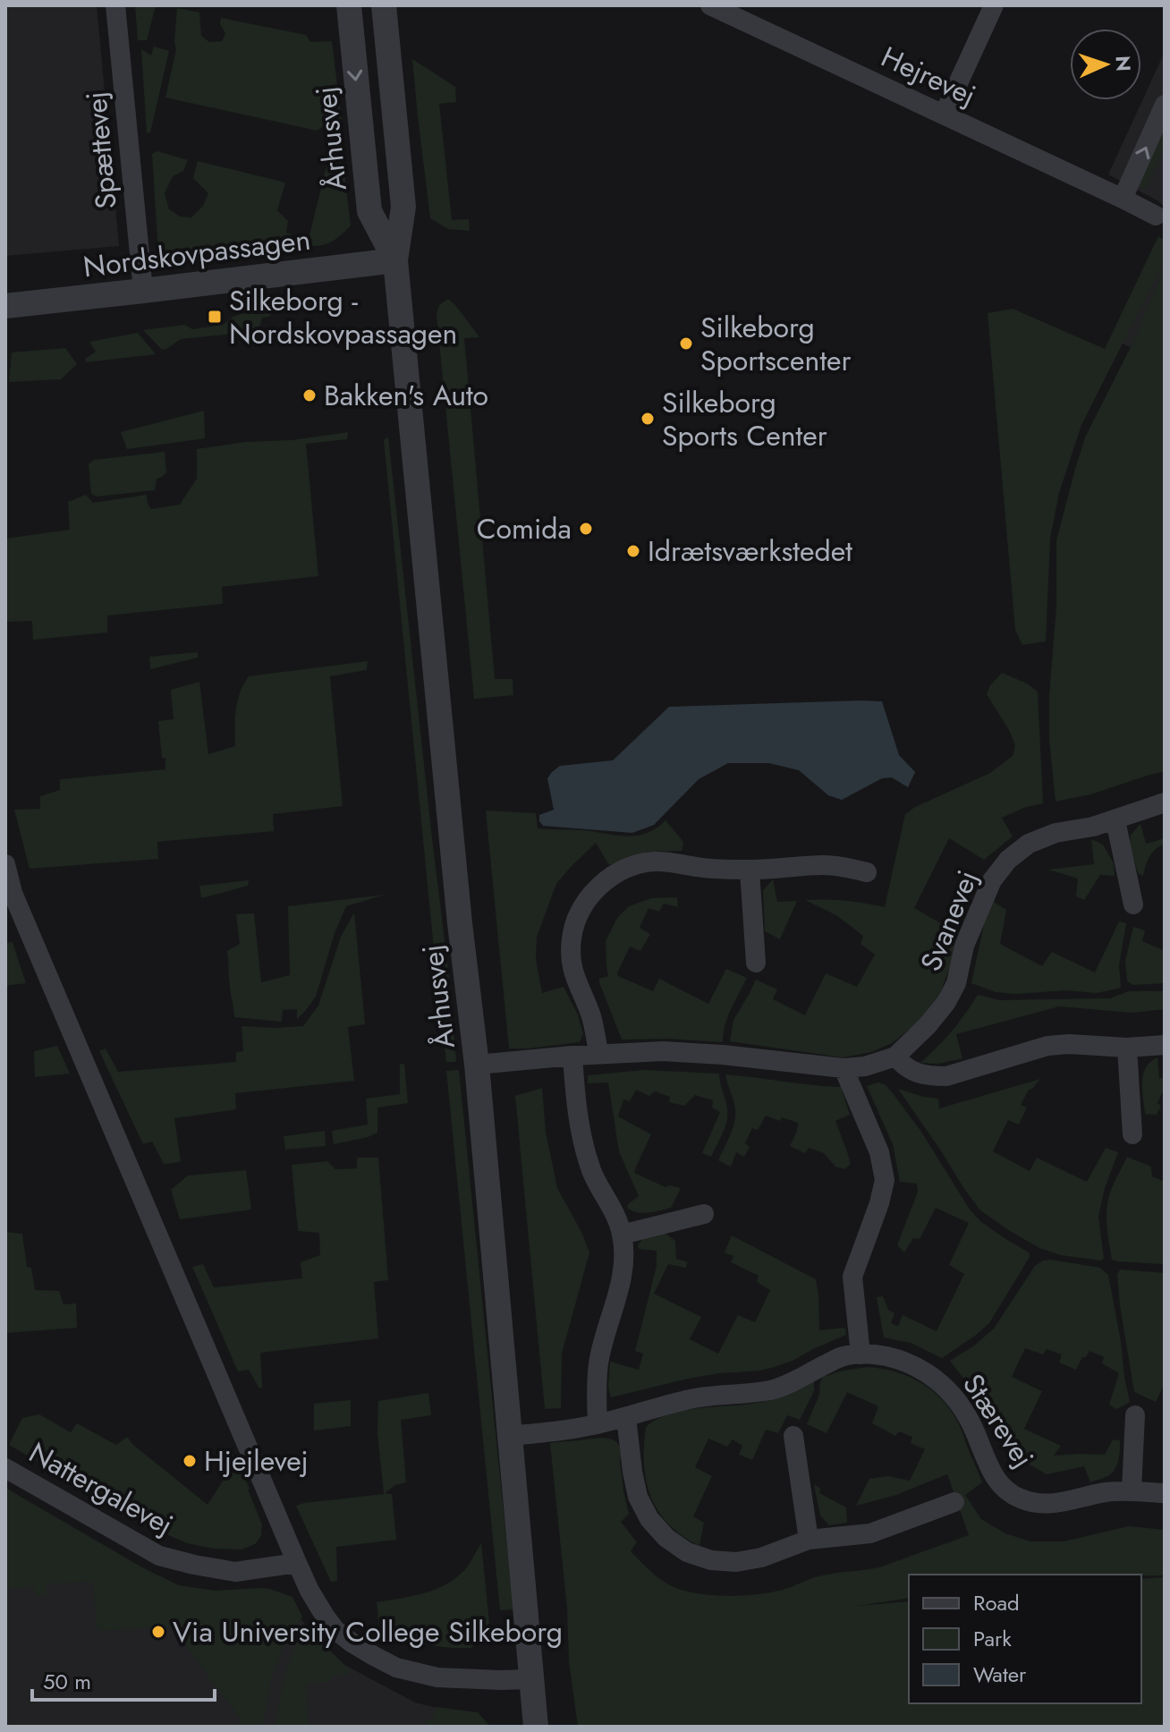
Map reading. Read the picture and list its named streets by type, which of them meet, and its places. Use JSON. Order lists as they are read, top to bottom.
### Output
{
  "streets": {
    "street": [
      "Hejrevej",
      "Århusvej",
      "Spættevej",
      "Nordskovpassagen",
      "Svanevej",
      "Stærevej",
      "Nattergalevej"
    ]
  },
  "crossings": [
    ["Århusvej", "Nordskovpassagen"],
    ["Århusvej", "Svanevej"],
    ["Århusvej", "Stærevej"],
    ["Spættevej", "Nordskovpassagen"]
  ],
  "places": {
    "transit": ["Silkeborg - Nordskovpassagen"],
    "other": [
      "Silkeborg Sportscenter",
      "Bakken's Auto",
      "Silkeborg Sports Center",
      "Comida",
      "Idrætsværkstedet",
      "Hjejlevej",
      "Via University College Silkeborg"
    ]
  },
  "legend": ["Road", "Park", "Water"],
  "scale_bar": "50 m",
  "north": "right"
}
